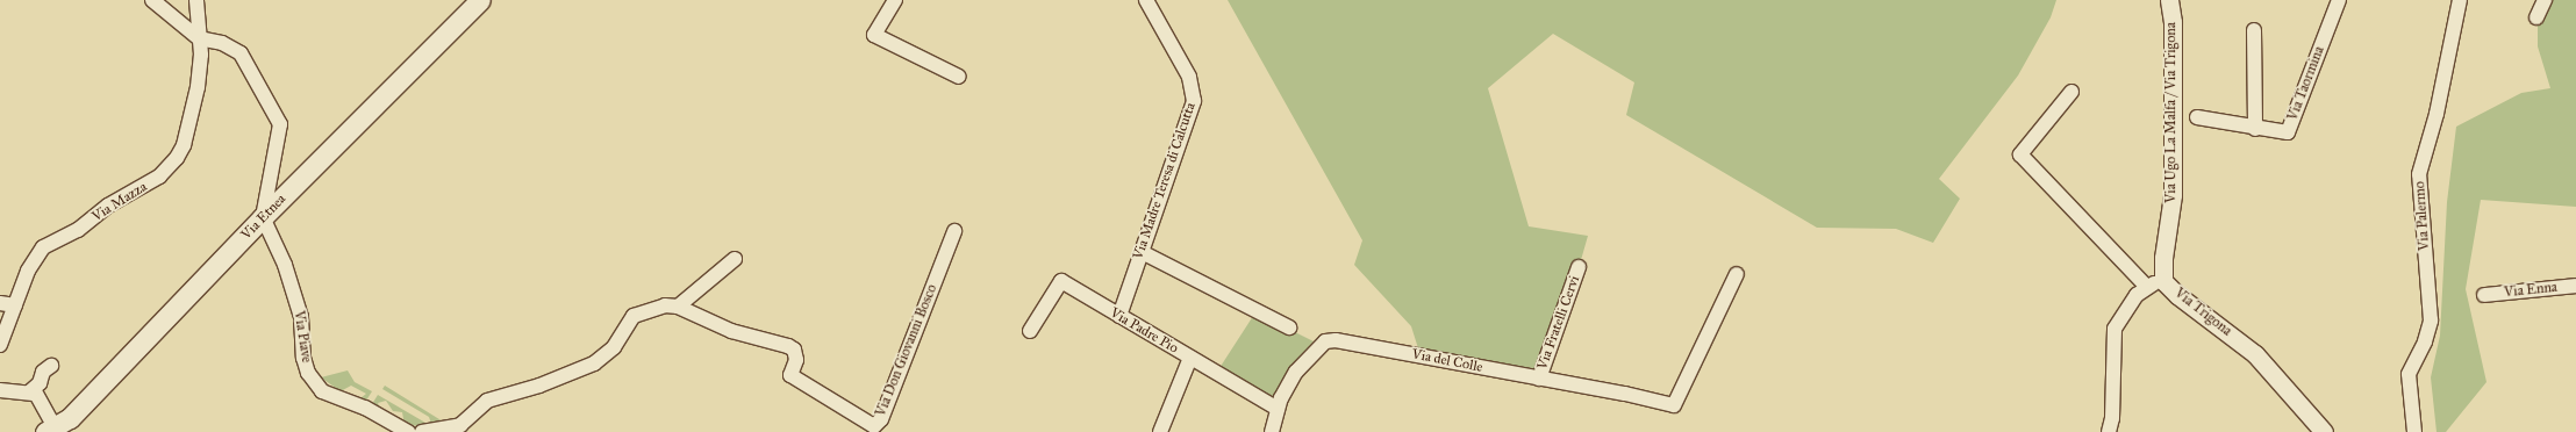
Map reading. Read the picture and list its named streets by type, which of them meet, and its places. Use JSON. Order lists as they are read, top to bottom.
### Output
{
  "streets": {
    "main road": ["Via Etnea"],
    "street": [
      "Via Taormina",
      "Via Ugo La Malfa / Via Trigona",
      "Via Madre Teresa di Calcutta",
      "Via Mazza",
      "Via Palermo",
      "Via Enna",
      "Via Trigona",
      "Via Fratelli Cervi",
      "Via Padre Pio",
      "Via Piave",
      "Via Don Giovanni Bosco",
      "Via del Colle"
    ]
  },
  "crossings": [
    ["Via Ugo La Malfa / Via Trigona", "Via Trigona"],
    ["Via Madre Teresa di Calcutta", "Via Padre Pio"],
    ["Via Etnea", "Via Piave"],
    ["Via Fratelli Cervi", "Via del Colle"],
    ["Via Padre Pio", "Via del Colle"]
  ]
}
